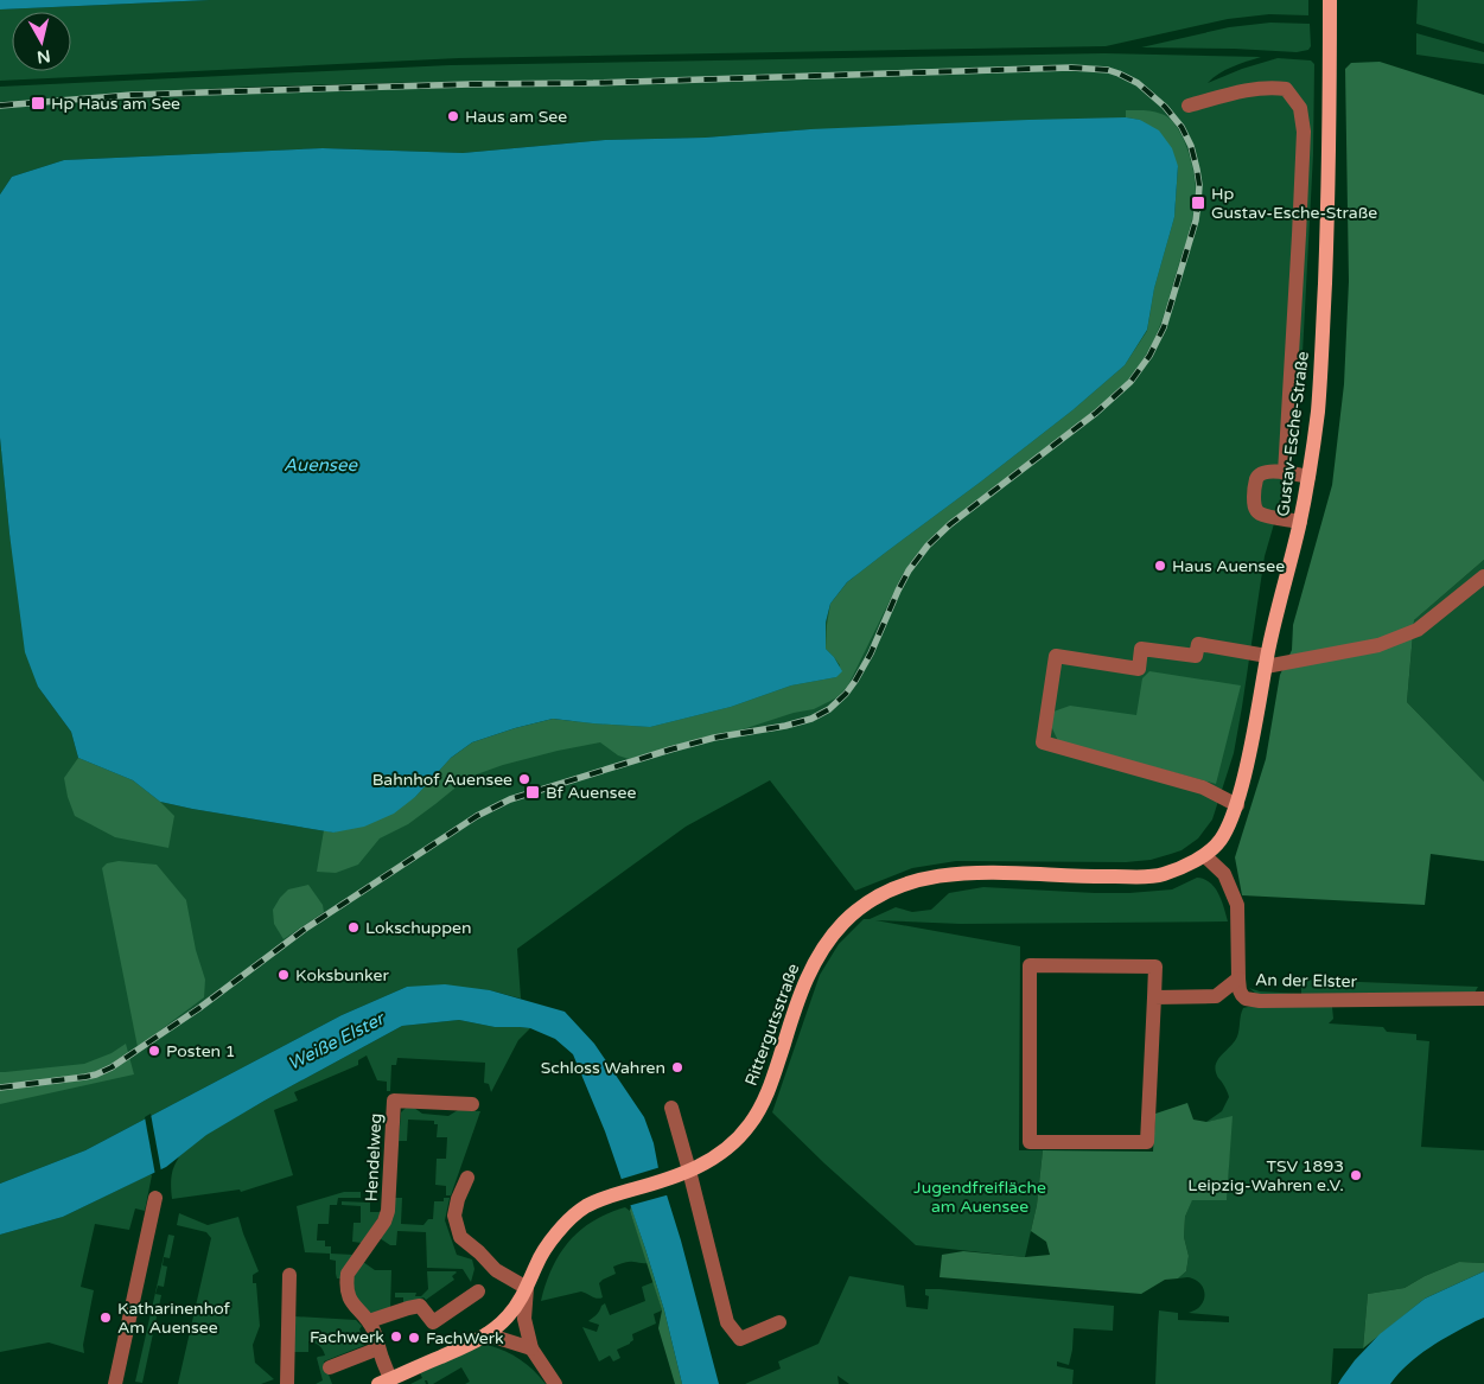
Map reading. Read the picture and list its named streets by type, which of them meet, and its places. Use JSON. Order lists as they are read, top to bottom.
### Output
{
  "streets": {
    "main road": ["Gustav-Esche-Straße", "Rittergutsstraße"],
    "street": ["An der Elster", "Hendelweg"]
  },
  "crossings": [
    ["Gustav-Esche-Straße", "An der Elster"],
    ["Gustav-Esche-Straße", "Rittergutsstraße"],
    ["An der Elster", "Rittergutsstraße"],
    ["Rittergutsstraße", "Hendelweg"]
  ],
  "water": ["Auensee", "Weiße Elster"],
  "parks": ["Jugendfreifläche am Auensee"],
  "places": {
    "transit": ["Hp Haus am See", "Hp Gustav-Esche-Straße", "Bf Auensee"],
    "other": [
      "Haus am See",
      "Haus Auensee",
      "Bahnhof Auensee",
      "Lokschuppen",
      "Koksbunker",
      "Posten 1",
      "Schloss Wahren",
      "TSV 1893 Leipzig-Wahren e.V.",
      "Katharinenhof Am Auensee",
      "Fachwerk",
      "FachWerk"
    ]
  },
  "north": "bottom"
}
